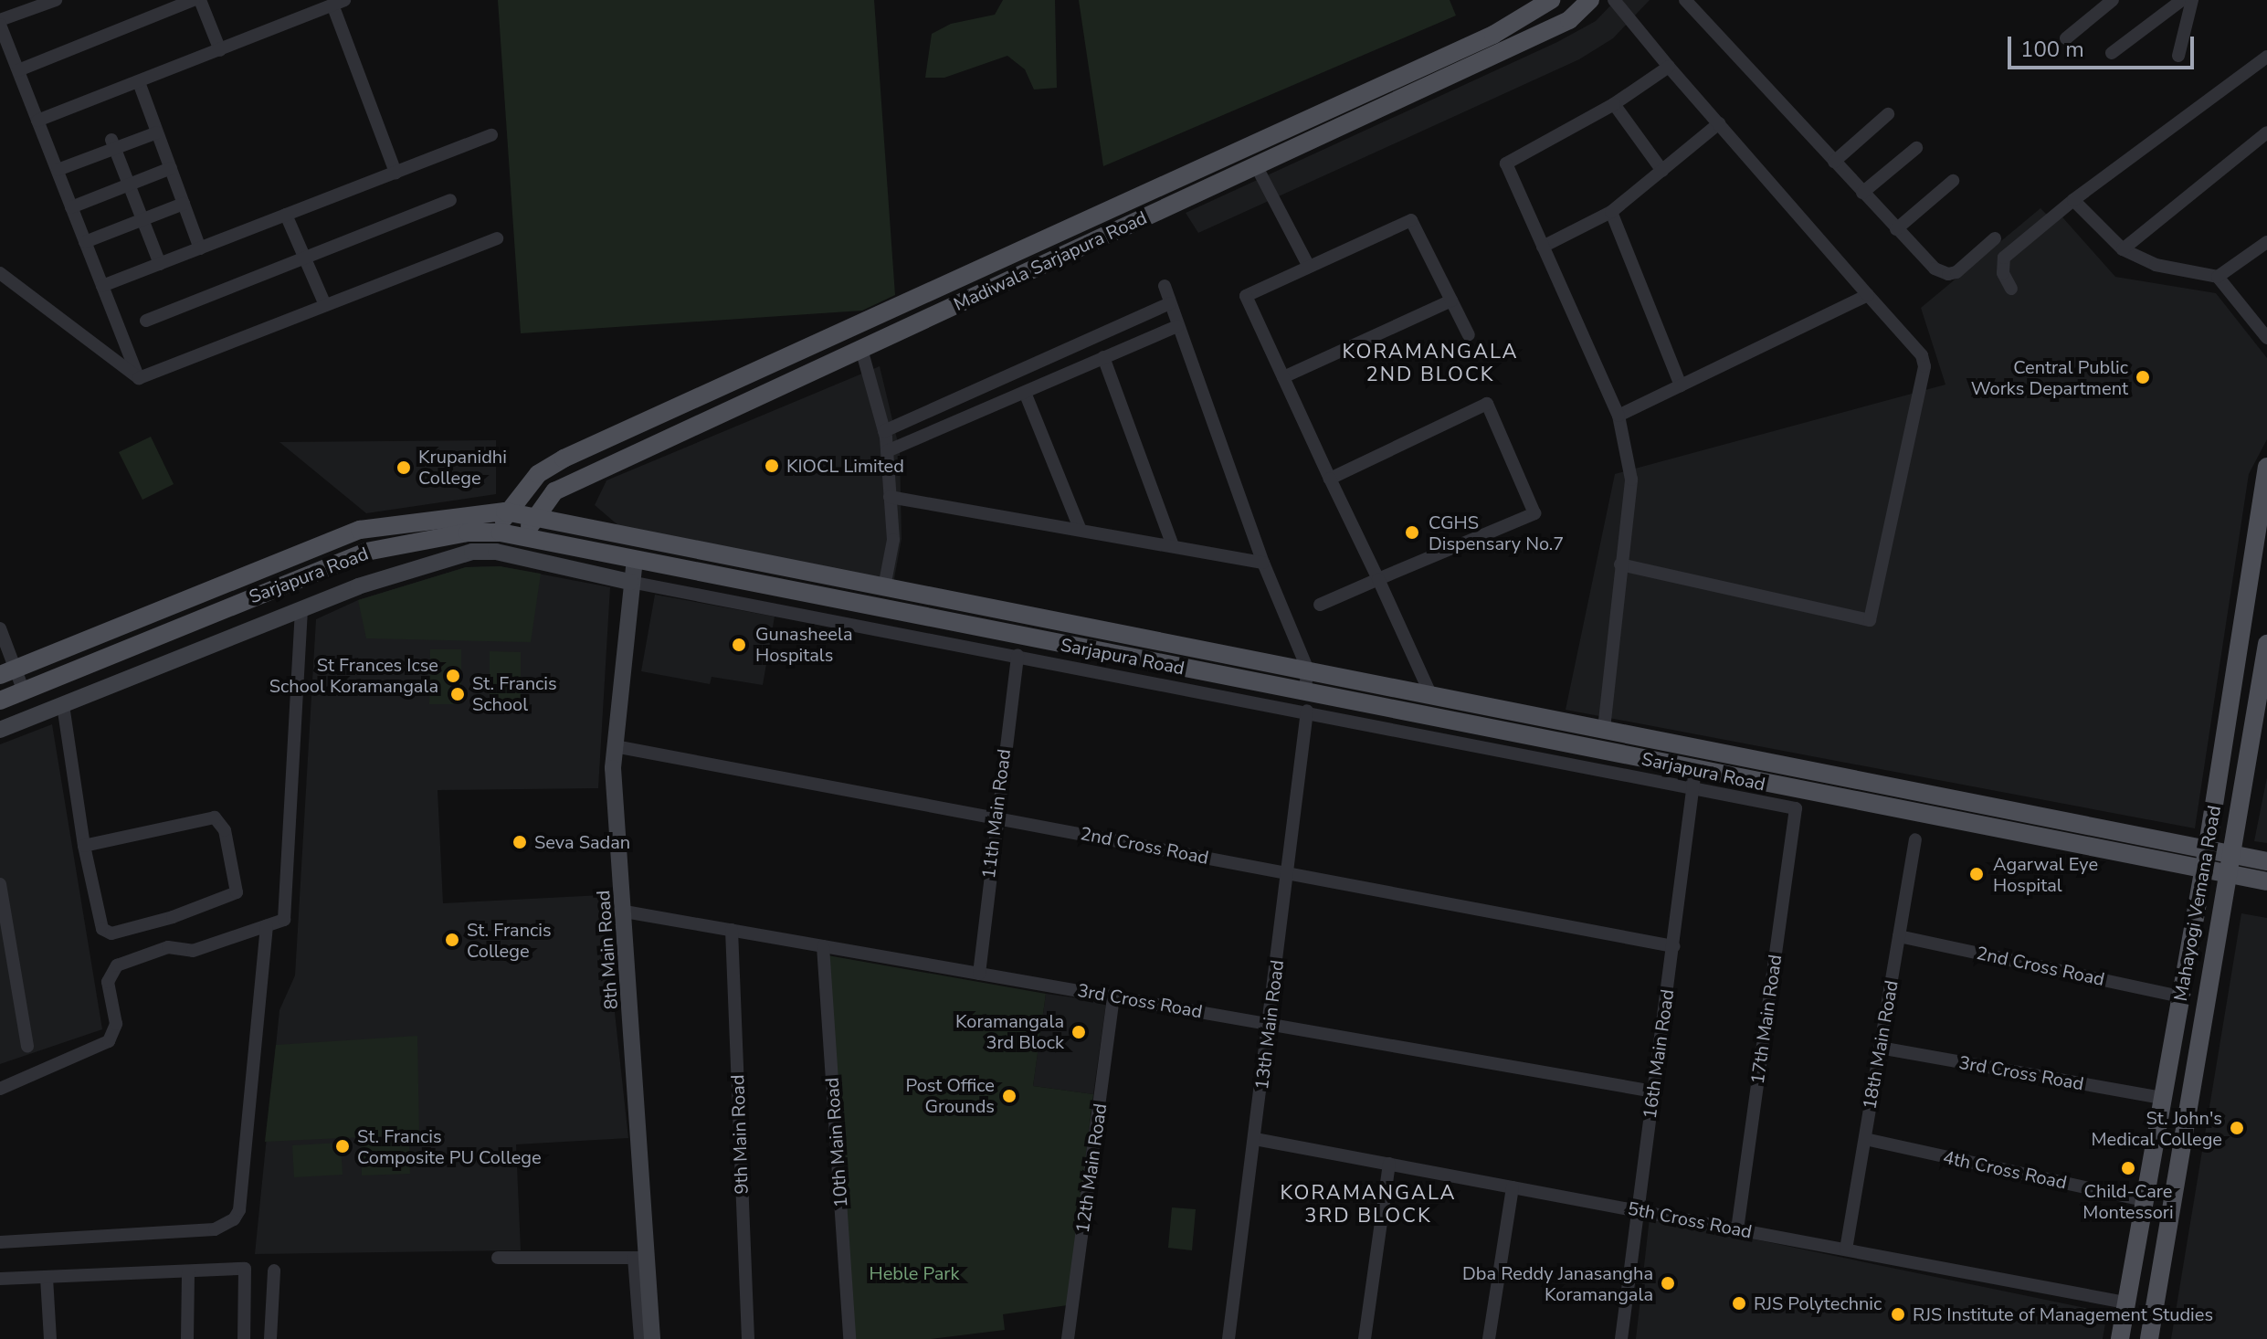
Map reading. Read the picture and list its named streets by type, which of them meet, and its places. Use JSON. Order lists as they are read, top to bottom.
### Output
{
  "streets": {
    "main road": ["Madiwala Sarjapura Road", "Sarjapura Road", "Mahayogi Vemana Road"],
    "street": [
      "11th Main Road",
      "2nd Cross Road",
      "8th Main Road",
      "3rd Cross Road",
      "17th Main Road",
      "13th Main Road",
      "18th Main Road",
      "16th Main Road",
      "9th Main Road",
      "10th Main Road",
      "12th Main Road",
      "4th Cross Road",
      "5th Cross Road"
    ]
  },
  "crossings": [
    ["Madiwala Sarjapura Road", "Sarjapura Road"],
    ["Sarjapura Road", "11th Main Road"],
    ["Sarjapura Road", "Mahayogi Vemana Road"],
    ["Sarjapura Road", "8th Main Road"],
    ["Sarjapura Road", "17th Main Road"],
    ["Sarjapura Road", "13th Main Road"],
    ["Sarjapura Road", "18th Main Road"],
    ["Sarjapura Road", "16th Main Road"],
    ["11th Main Road", "2nd Cross Road"],
    ["11th Main Road", "3rd Cross Road"],
    ["2nd Cross Road", "Mahayogi Vemana Road"],
    ["2nd Cross Road", "8th Main Road"],
    ["2nd Cross Road", "13th Main Road"],
    ["2nd Cross Road", "18th Main Road"],
    ["2nd Cross Road", "16th Main Road"],
    ["Mahayogi Vemana Road", "3rd Cross Road"],
    ["Mahayogi Vemana Road", "4th Cross Road"],
    ["Mahayogi Vemana Road", "5th Cross Road"],
    ["8th Main Road", "3rd Cross Road"],
    ["3rd Cross Road", "13th Main Road"],
    ["3rd Cross Road", "18th Main Road"],
    ["3rd Cross Road", "16th Main Road"],
    ["3rd Cross Road", "9th Main Road"],
    ["3rd Cross Road", "10th Main Road"],
    ["3rd Cross Road", "12th Main Road"],
    ["17th Main Road", "5th Cross Road"],
    ["13th Main Road", "5th Cross Road"],
    ["18th Main Road", "4th Cross Road"],
    ["18th Main Road", "5th Cross Road"],
    ["16th Main Road", "5th Cross Road"]
  ],
  "districts": ["KORAMANGALA 2ND BLOCK", "KORAMANGALA 3RD BLOCK"],
  "parks": ["Heble Park"],
  "places": [
    "Central Public Works Department",
    "KIOCL Limited",
    "Krupanidhi College",
    "CGHS Dispensary No.7",
    "Gunasheela Hospitals",
    "St Frances Icse School Koramangala",
    "St. Francis School",
    "Seva Sadan",
    "Agarwal Eye Hospital",
    "St. Francis College",
    "Koramangala 3rd Block",
    "Post Office Grounds",
    "St. John's Medical College",
    "St. Francis Composite PU College",
    "Child-Care Montessori",
    "Dba Reddy Janasangha Koramangala",
    "RJS Polytechnic",
    "RJS Institute of Management Studies"
  ],
  "scale_bar": "100 m"
}
